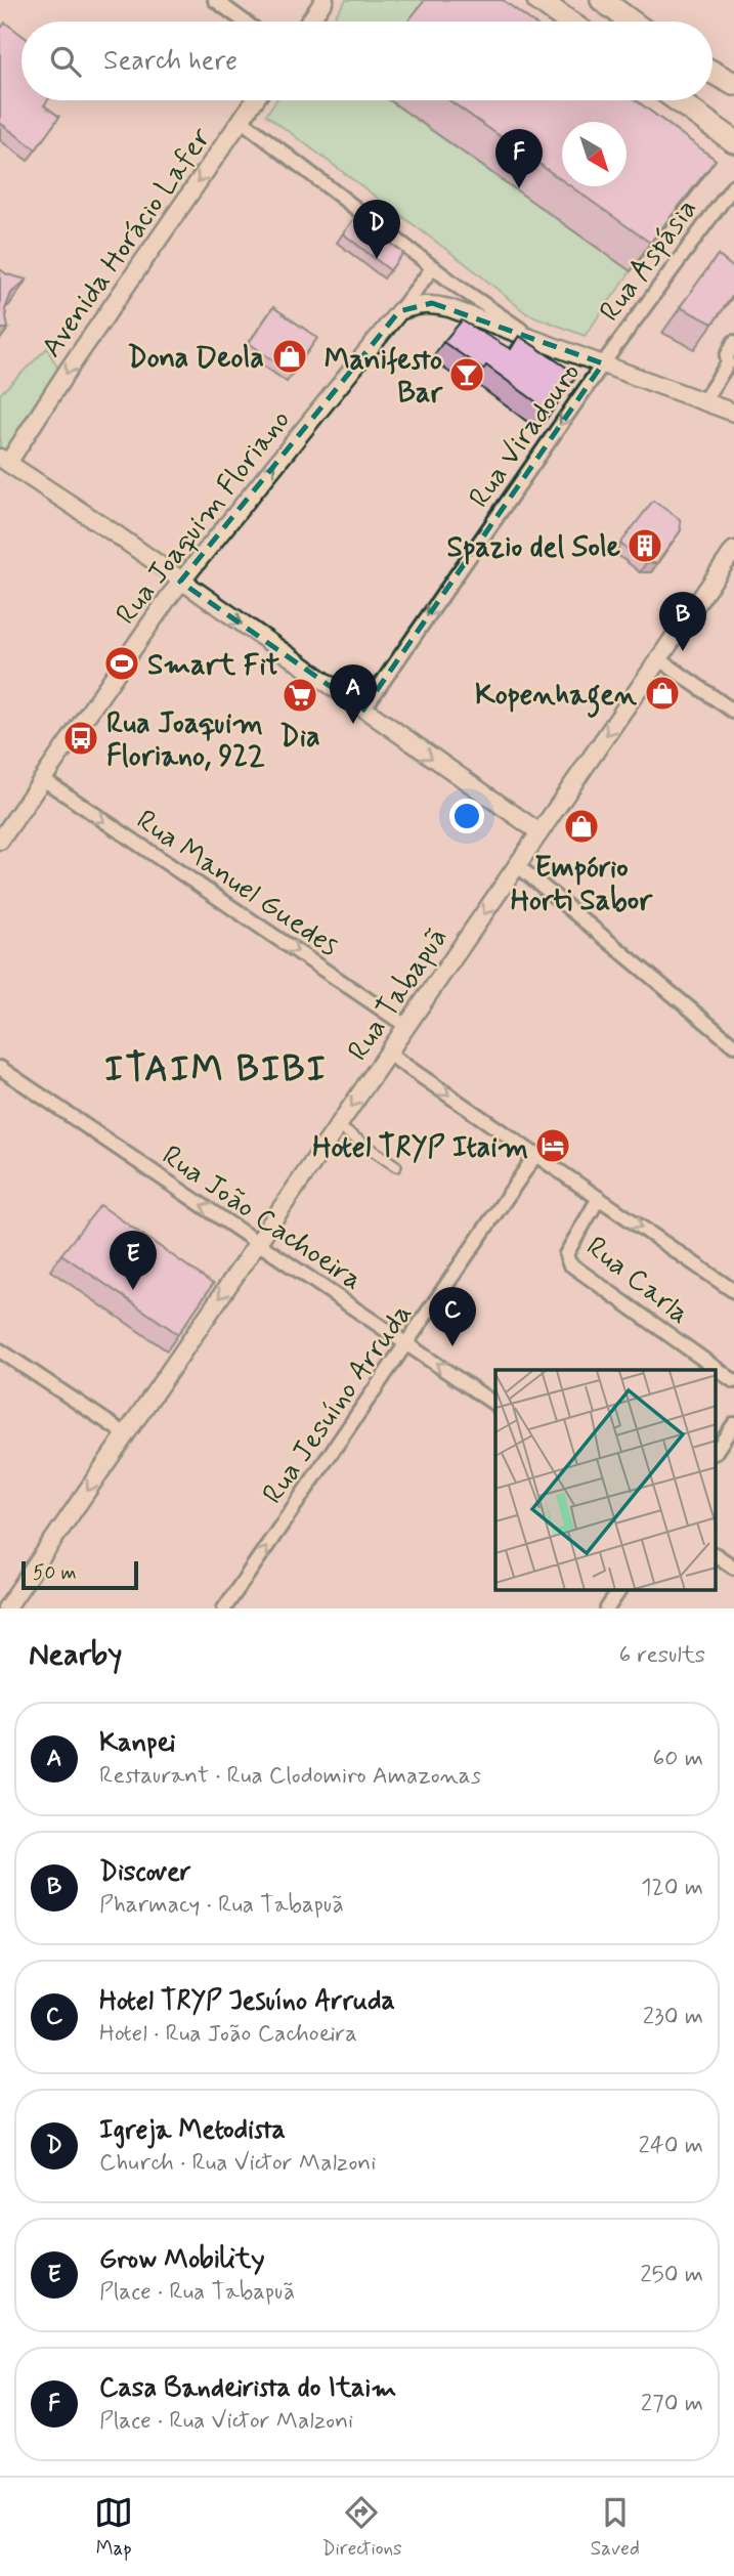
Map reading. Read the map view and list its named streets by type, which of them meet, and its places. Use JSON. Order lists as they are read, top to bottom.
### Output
{
  "streets": {
    "street": [
      "Avenida Horácio Lafer",
      "Rua Aspásia",
      "Rua Viradouro",
      "Rua Joaquim Floriano",
      "Rua Manuel Guedes",
      "Rua Tabapuã",
      "Rua João Cachoeira",
      "Rua Carla",
      "Rua Jesuíno Arruda"
    ]
  },
  "crossings": [
    ["Rua Aspásia", "Rua Viradouro"],
    ["Rua Joaquim Floriano", "Rua Manuel Guedes"],
    ["Rua Manuel Guedes", "Rua Tabapuã"],
    ["Rua Tabapuã", "Rua João Cachoeira"],
    ["Rua João Cachoeira", "Rua Jesuíno Arruda"]
  ],
  "one_way": [
    "Avenida Horácio Lafer",
    "Rua Viradouro",
    "Rua Joaquim Floriano",
    "Rua Manuel Guedes",
    "Rua Tabapuã",
    "Rua João Cachoeira",
    "Rua Jesuíno Arruda"
  ],
  "districts": ["ITAIM BIBI"],
  "places": {
    "shop": ["Dona Deola", "Kopenhagen", "Empório Horti Sabor"],
    "bar": ["Manifesto Bar"],
    "building": ["Spazio del Sole"],
    "sports": ["Smart Fit"],
    "supermarket": ["Dia"],
    "bus stop": ["Rua Joaquim Floriano, 922"],
    "hotel": ["Hotel TRYP Itaim"]
  },
  "scale_bar": "50 m",
  "north": "bottom right",
  "page": {
    "search": "Search here",
    "pins": [
      "F",
      "D",
      "B",
      "A",
      "E",
      "C"
    ],
    "scale": "50 m",
    "heading": ["Nearby", "6 results"],
    "list": [
      {
        "mark": "A",
        "name": "Kanpei",
        "note": "Restaurant · Rua Clodomiro Amazonas",
        "value": "60 m"
      },
      {
        "mark": "B",
        "name": "Discover",
        "note": "Pharmacy · Rua Tabapuã",
        "value": "120 m"
      },
      {
        "mark": "C",
        "name": "Hotel TRYP Jesuíno Arruda",
        "note": "Hotel · Rua João Cachoeira",
        "value": "230 m"
      },
      {
        "mark": "D",
        "name": "Igreja Metodista",
        "note": "Church · Rua Victor Malzoni",
        "value": "240 m"
      },
      {
        "mark": "E",
        "name": "Grow Mobility",
        "note": "Place · Rua Tabapuã",
        "value": "250 m"
      },
      {
        "mark": "F",
        "name": "Casa Bandeirista do Itaim",
        "note": "Place · Rua Victor Malzoni",
        "value": "270 m"
      }
    ],
    "nav": ["Map", "Directions", "Saved"]
  }
}
